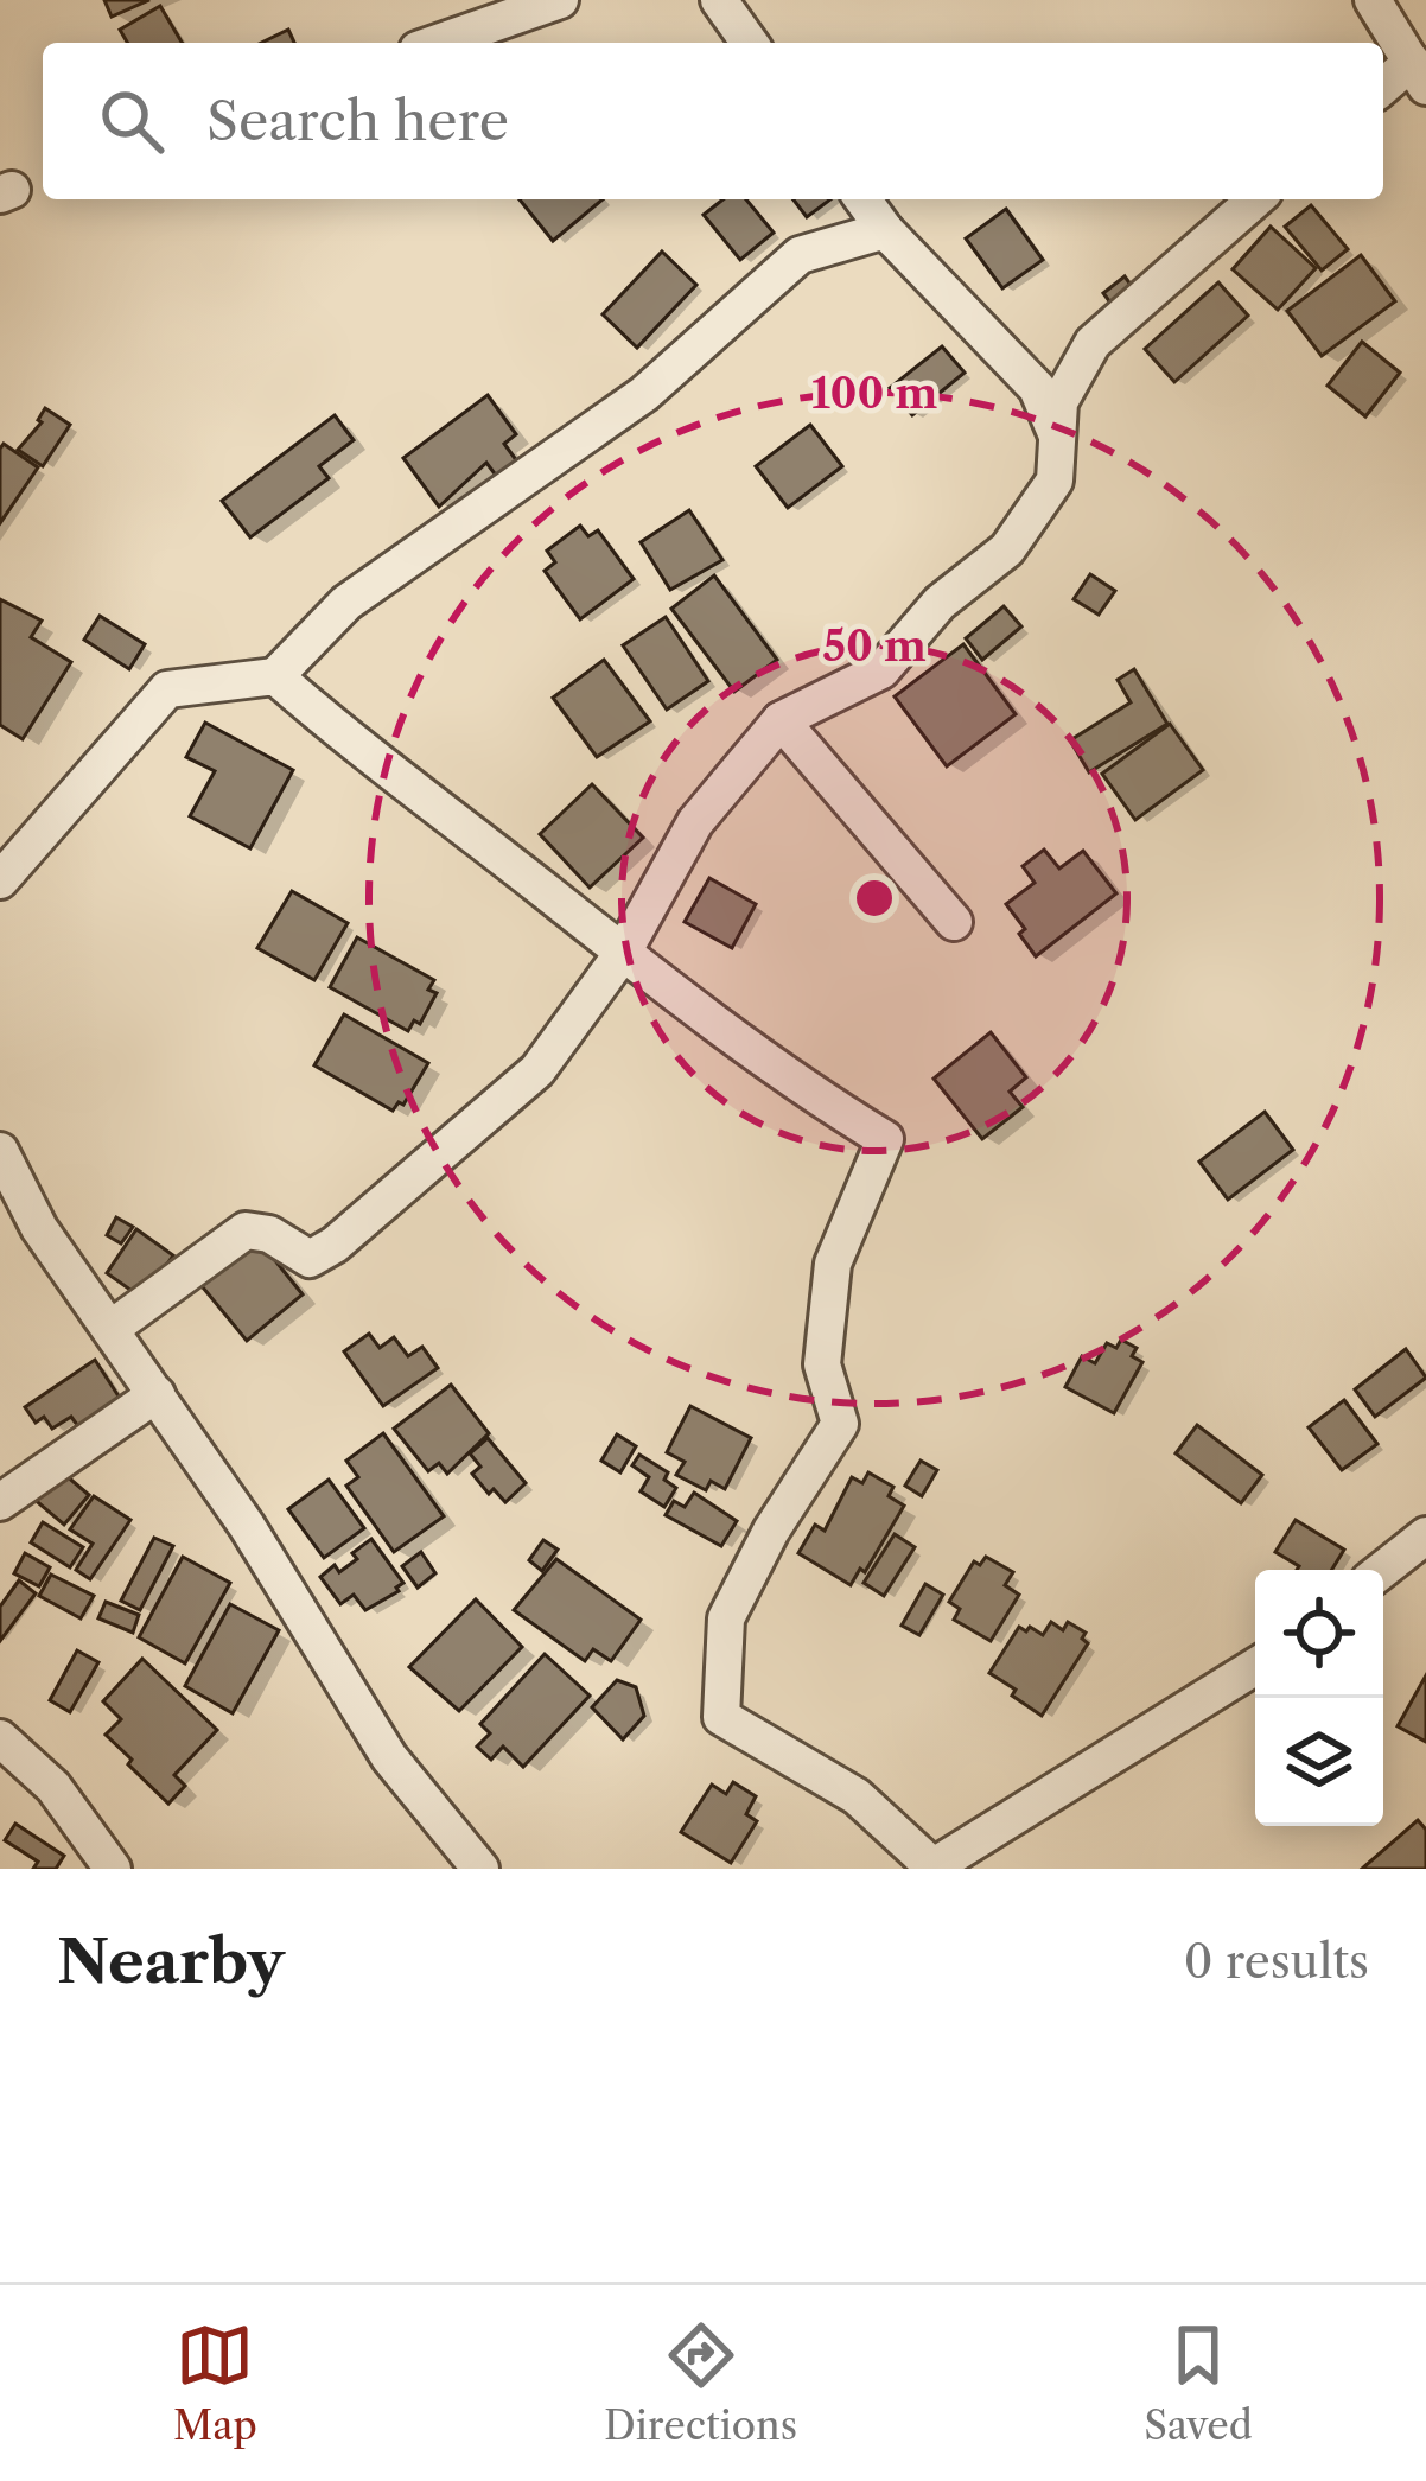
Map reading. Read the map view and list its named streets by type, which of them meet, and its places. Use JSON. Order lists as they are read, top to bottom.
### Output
{
  "page": {
    "search": "Search here",
    "heading": ["Nearby", "0 results"],
    "nav": ["Map", "Directions", "Saved"]
  },
  "rings": ["100 m", "50 m"]
}
